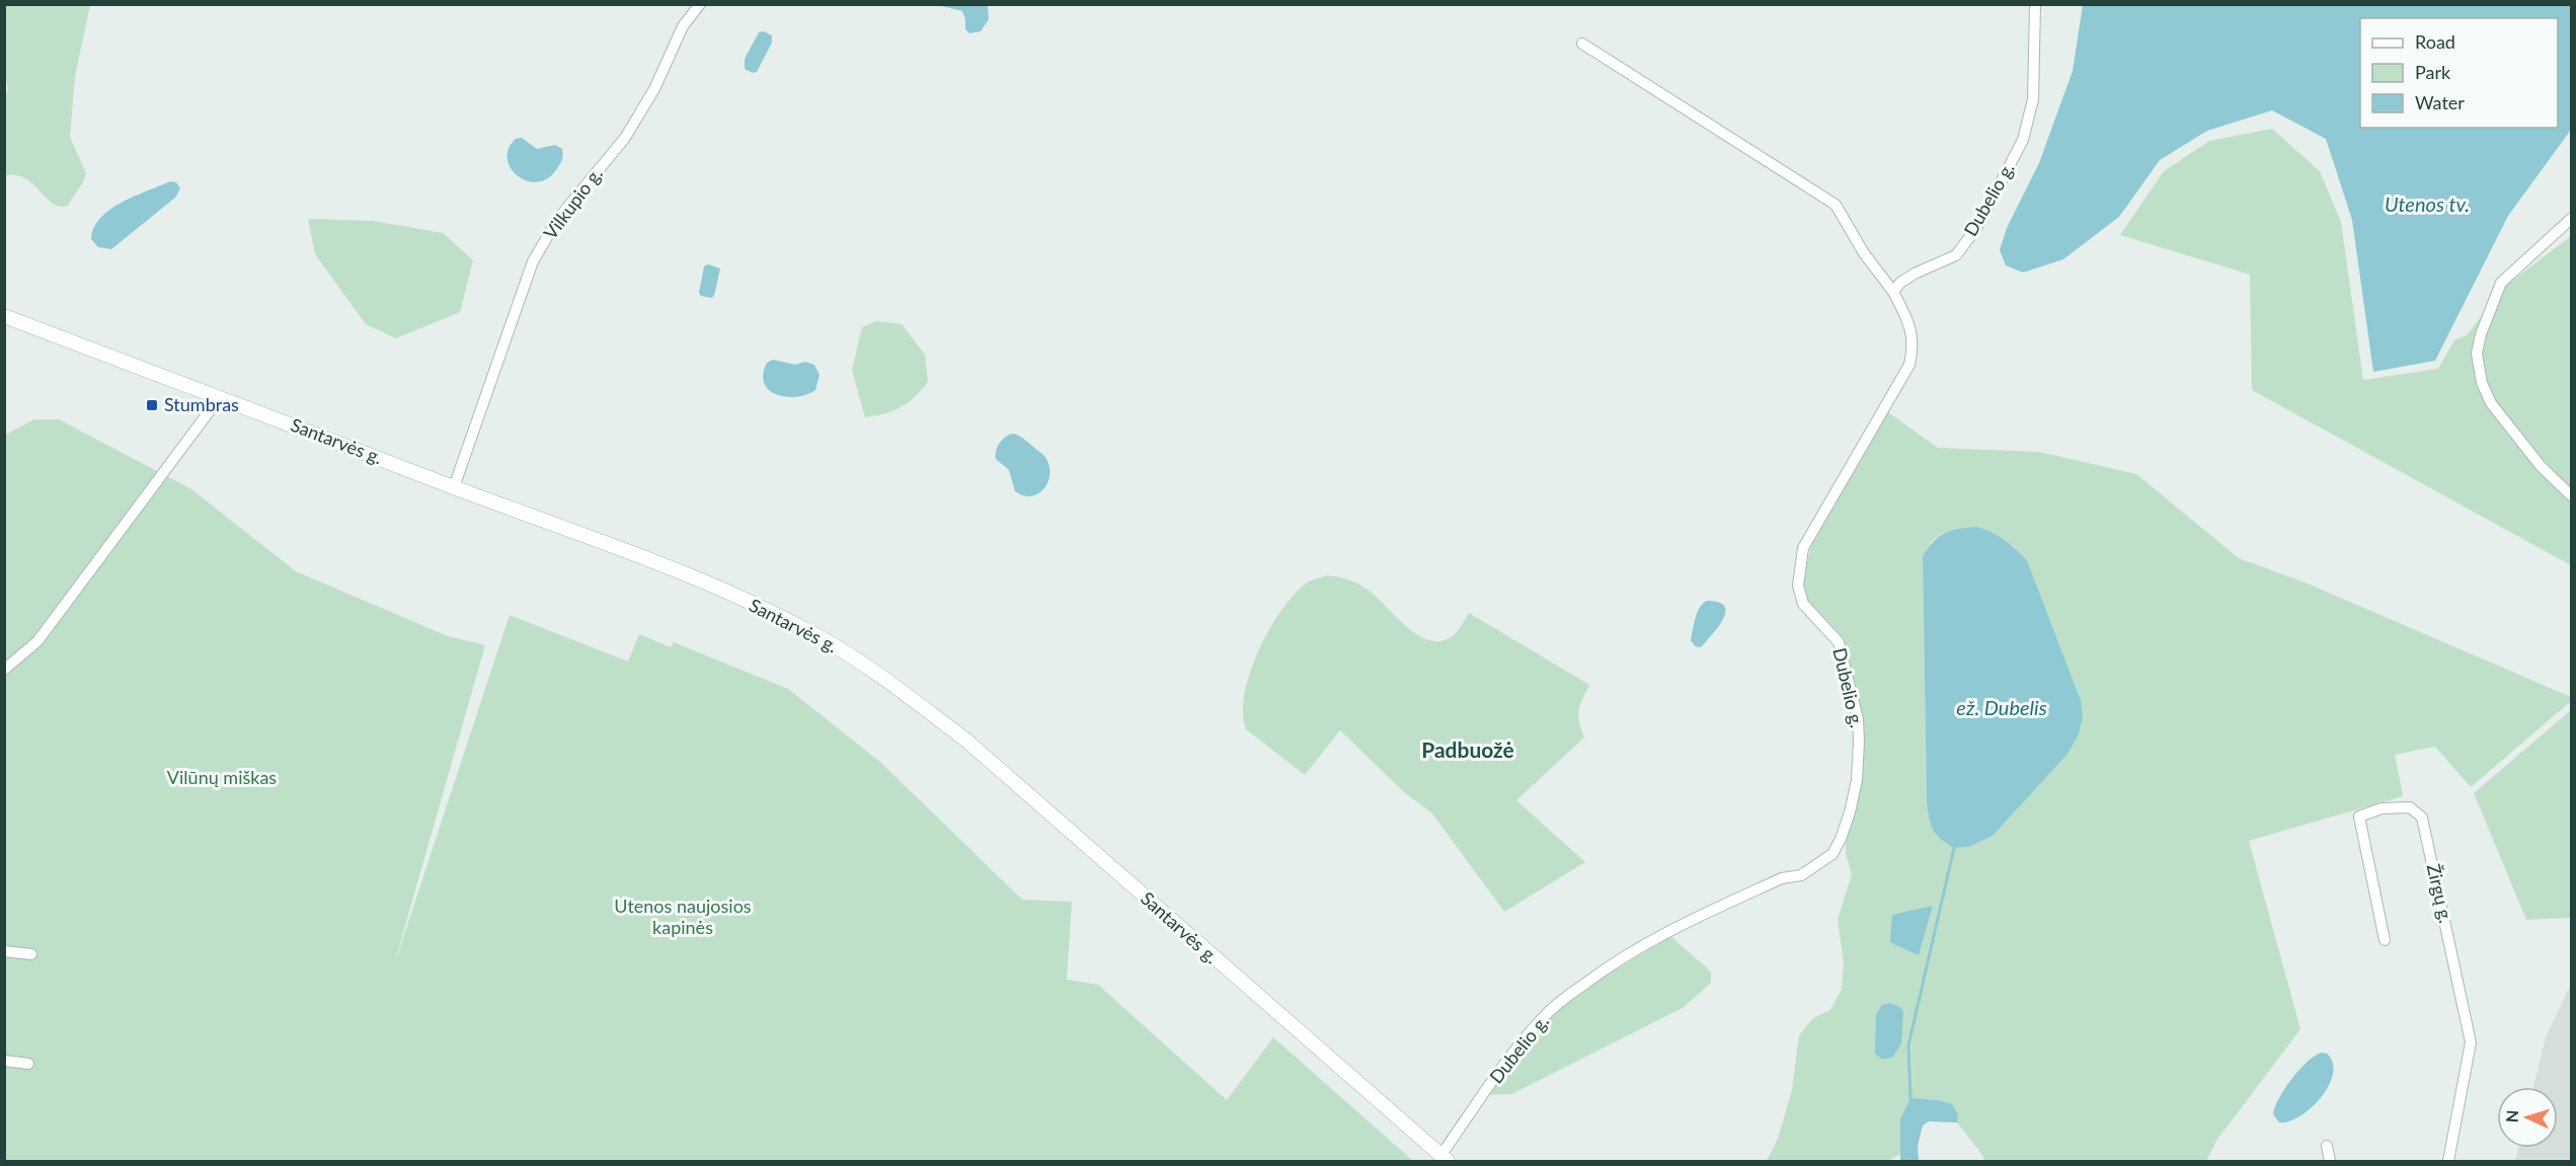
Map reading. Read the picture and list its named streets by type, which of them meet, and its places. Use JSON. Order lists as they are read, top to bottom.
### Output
{
  "streets": {
    "main road": ["Santarvės g."],
    "street": ["Dubelio g.", "Vilkupio g.", "Žirgų g."]
  },
  "crossings": [
    ["Dubelio g.", "Santarvės g."],
    ["Vilkupio g.", "Santarvės g."]
  ],
  "districts": ["Padbuožė"],
  "water": ["Utenos tv.", "ež. Dubelis"],
  "parks": ["Vilūnų miškas", "Utenos naujosios kapinės"],
  "places": {
    "transit": ["Stumbras"]
  },
  "legend": ["Road", "Park", "Water"],
  "north": "left"
}
